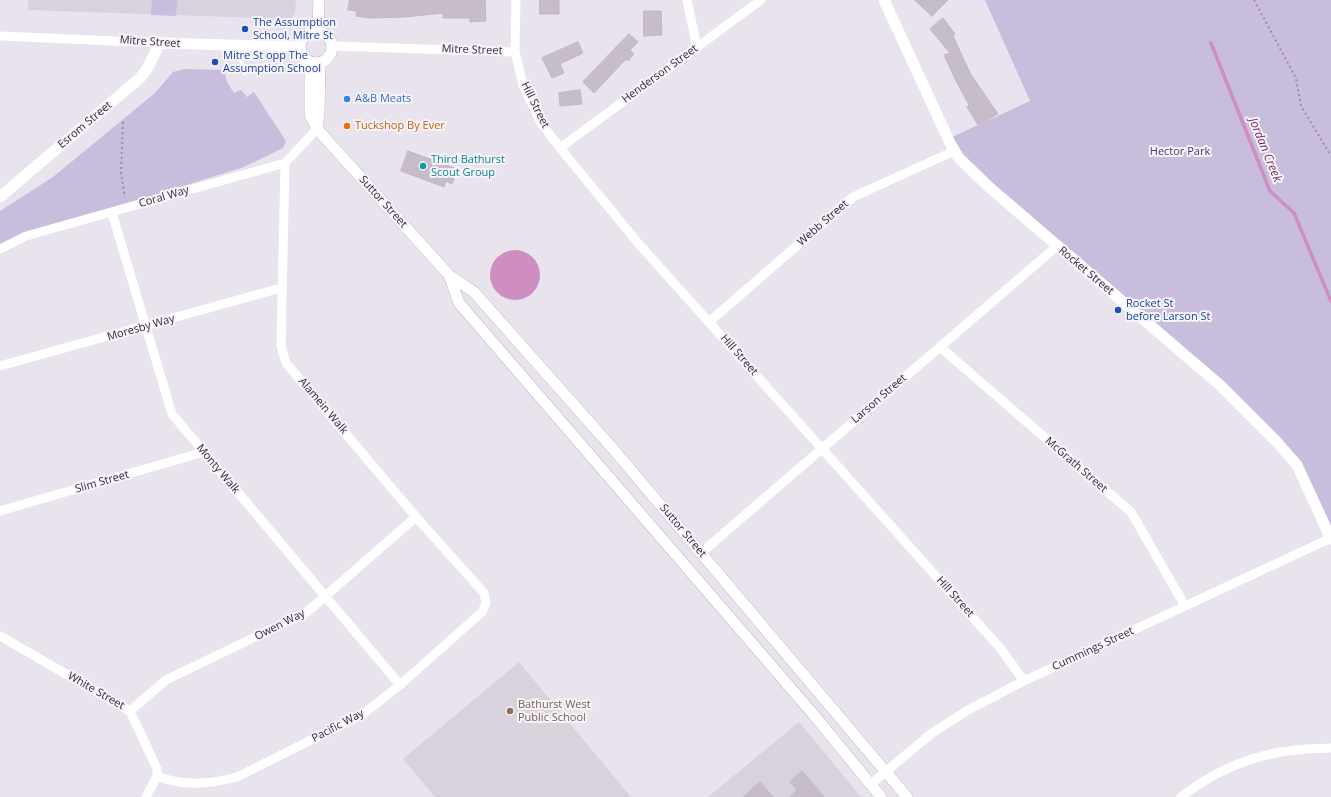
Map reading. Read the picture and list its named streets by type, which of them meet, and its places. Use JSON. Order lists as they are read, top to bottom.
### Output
{
  "streets": {
    "main road": [
      "Mitre Street",
      "Esrom Street",
      "Suttor Street",
      "Rocket Street"
    ],
    "street": [
      "Henderson Street",
      "Hill Street",
      "Coral Way",
      "Webb Street",
      "Moresby Way",
      "Larson Street",
      "Alamein Walk",
      "McGrath Street",
      "Monty Walk",
      "Slim Street",
      "Owen Way",
      "Cummings Street",
      "White Street",
      "Pacific Way"
    ]
  },
  "crossings": [
    ["Mitre Street", "Hill Street"],
    ["Mitre Street", "Esrom Street"],
    ["Mitre Street", "Suttor Street"],
    ["Henderson Street", "Hill Street"],
    ["Hill Street", "Webb Street"],
    ["Hill Street", "Larson Street"],
    ["Hill Street", "Cummings Street"],
    ["Coral Way", "Alamein Walk"],
    ["Coral Way", "Monty Walk"],
    ["Suttor Street", "Larson Street"],
    ["Suttor Street", "Cummings Street"],
    ["Webb Street", "Rocket Street"],
    ["Rocket Street", "Larson Street"],
    ["Rocket Street", "Cummings Street"],
    ["Moresby Way", "Alamein Walk"],
    ["Moresby Way", "Monty Walk"],
    ["Larson Street", "McGrath Street"],
    ["Alamein Walk", "Owen Way"],
    ["Alamein Walk", "Pacific Way"],
    ["McGrath Street", "Cummings Street"],
    ["Monty Walk", "Slim Street"],
    ["Monty Walk", "Owen Way"],
    ["Monty Walk", "Pacific Way"],
    ["Owen Way", "White Street"],
    ["White Street", "Pacific Way"]
  ],
  "water": ["Jordan Creek"],
  "parks": ["Hector Park"],
  "places": [
    "The Assumption School, Mitre St",
    "Mitre St opp The Assumption School",
    "A&B Meats",
    "Tuckshop By Ever",
    "Third Bathurst Scout Group",
    "Rocket St before Larson St",
    "Bathurst West Public School"
  ]
}
